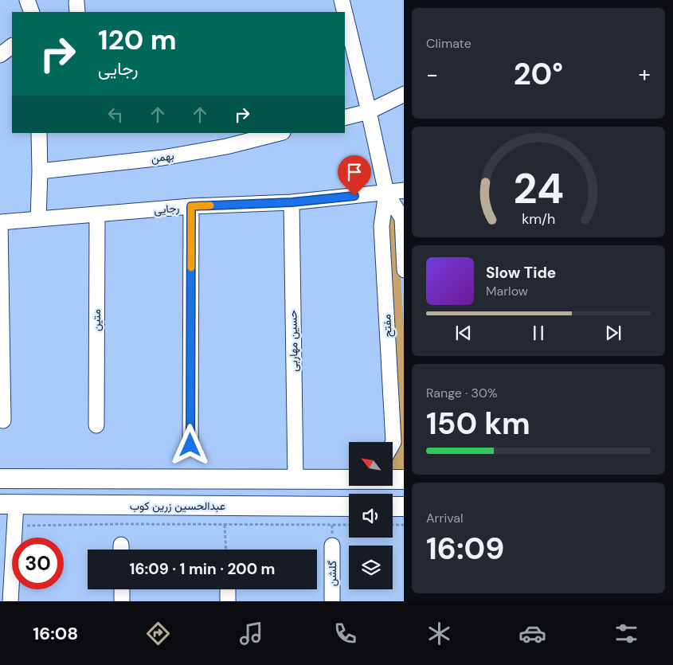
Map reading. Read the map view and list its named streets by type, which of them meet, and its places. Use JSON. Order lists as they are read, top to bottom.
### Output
{
  "streets": {
    "main road": ["عبدالحسین زرین کوب"],
    "street": [
      "بهمن",
      "رجایی",
      "متین",
      "مفتح",
      "حسین مهاربی",
      "گلشن"
    ]
  },
  "crossings": [
    ["رجایی", "متین"],
    ["رجایی", "مفتح"],
    ["رجایی", "حسین مهاربی"]
  ],
  "north": "top left",
  "page": {
    "tile": [
      "Climate",
      ["Range · 30%", "150 km"],
      ["Arrival", "16:09"]
    ],
    "turn": ["120 m", "رجایی"],
    "heat": ["−", "20°", "+"],
    "song": ["Slow Tide", "Marlow"],
    "limit": "30",
    "trip": "16:09 · 1 min · 200 m",
    "tabs": "16:08",
    "gauge": ["24", "km/h"]
  }
}
